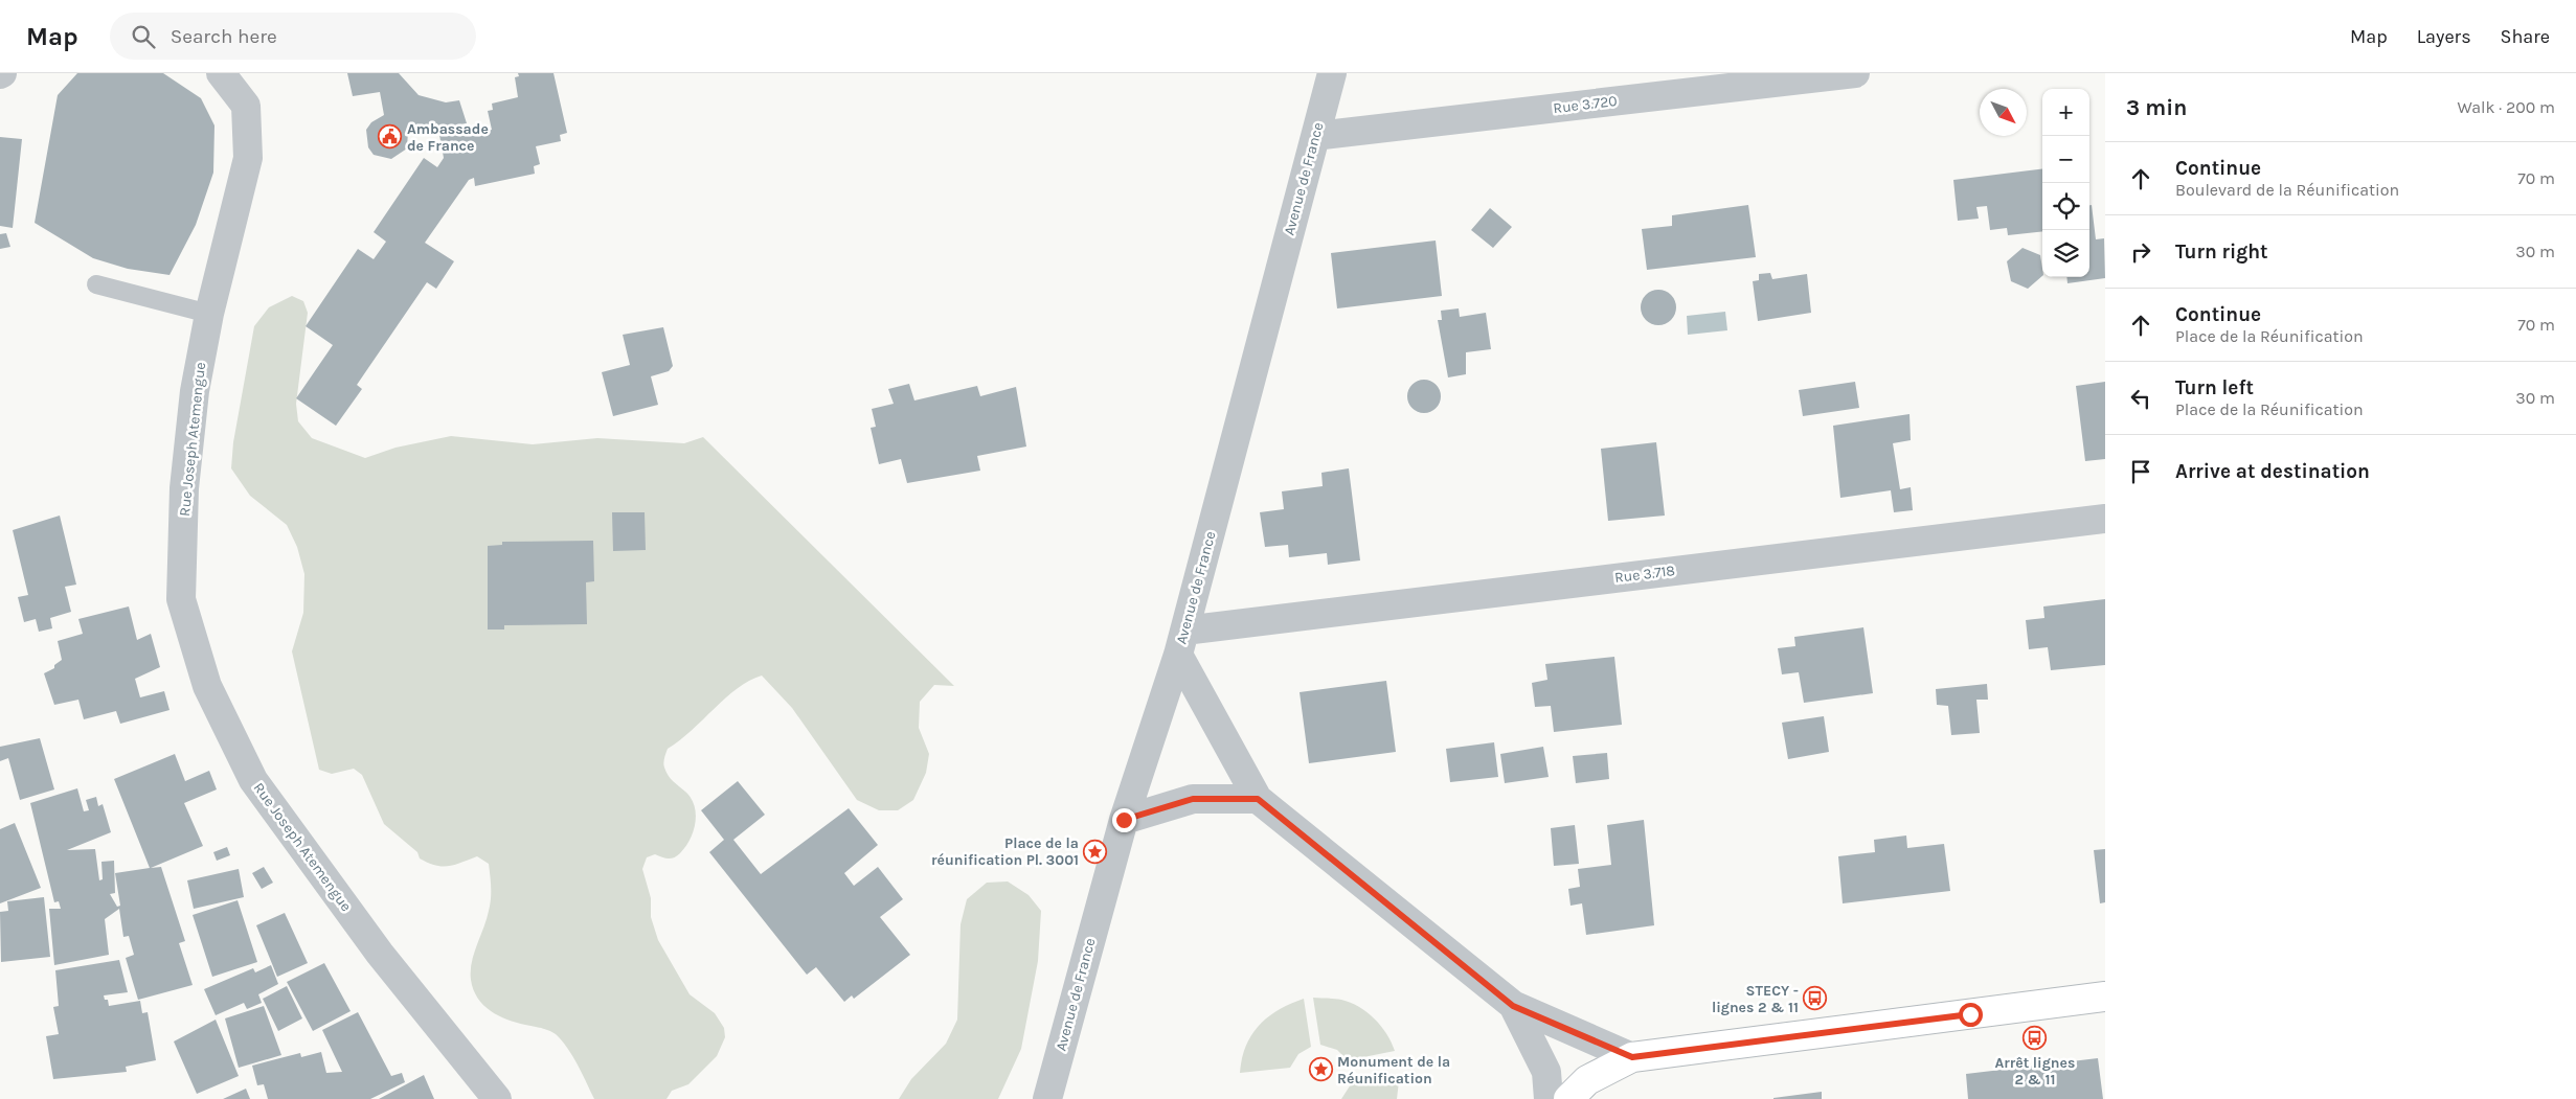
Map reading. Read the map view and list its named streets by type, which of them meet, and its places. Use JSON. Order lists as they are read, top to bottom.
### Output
{
  "streets": {
    "street": [
      "Rue 3.720",
      "Avenue de France",
      "Rue Joseph Atemengue",
      "Rue 3.718"
    ]
  },
  "crossings": [
    ["Rue 3.720", "Avenue de France"],
    ["Avenue de France", "Rue 3.718"]
  ],
  "places": {
    "public building": ["Ambassade de France"],
    "place": ["Place de la réunification Pl. 3001", "Monument de la Réunification"],
    "bus stop": ["STECY - lignes 2 & 11", "Arrêt lignes 2 & 11"]
  },
  "north": "bottom right",
  "page": {
    "header": "Map",
    "search": "Search here",
    "nav": ["Map", "Layers", "Share"],
    "heading": ["3 min", "Walk · 200 m"],
    "map_buttons": ["+", "−"],
    "list": [
      ["Continue", "Boulevard de la Réunification", "70 m"],
      ["Turn right", "30 m"],
      ["Continue", "Place de la Réunification", "70 m"],
      ["Turn left", "Place de la Réunification", "30 m"],
      "Arrive at destination"
    ]
  }
}
